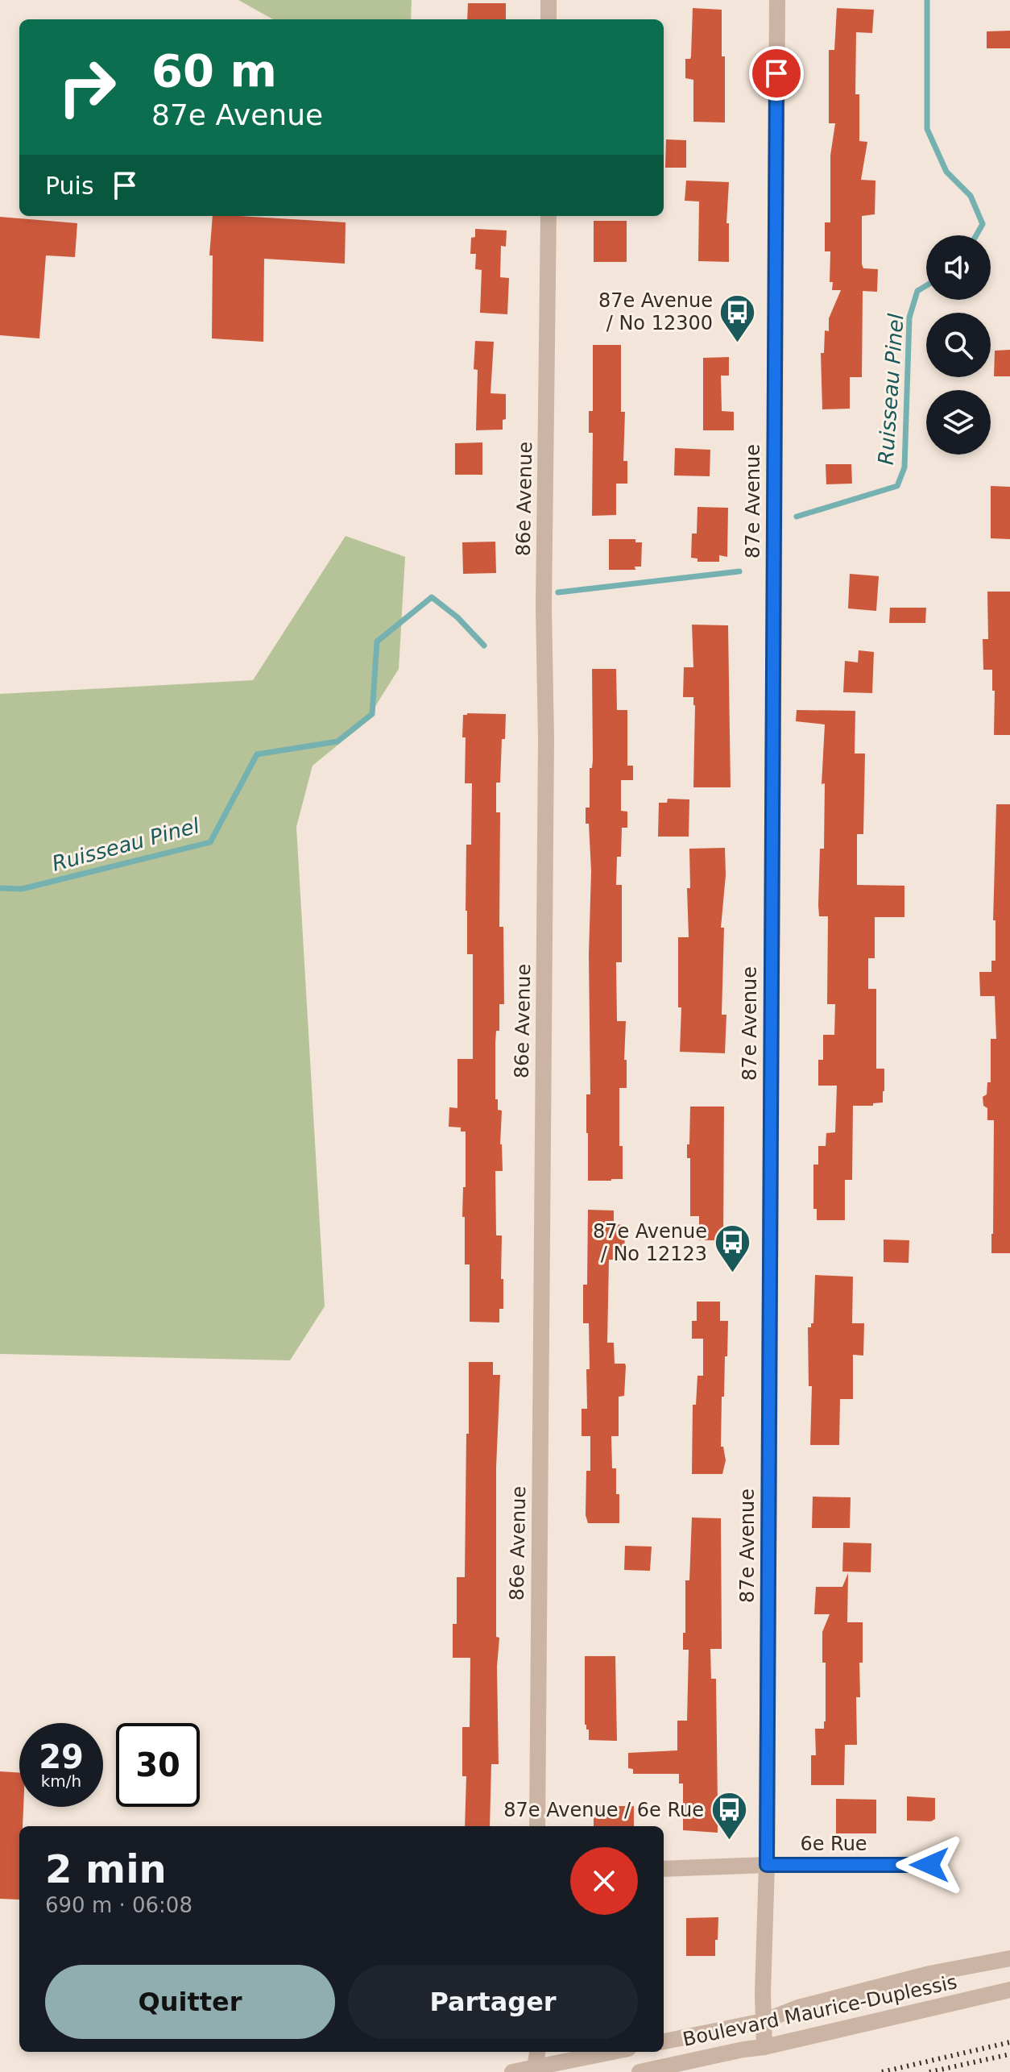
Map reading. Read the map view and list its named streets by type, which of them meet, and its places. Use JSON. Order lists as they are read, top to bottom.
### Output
{
  "streets": {
    "street": [
      "86e Avenue",
      "87e Avenue",
      "6e Rue",
      "Boulevard Maurice-Duplessis"
    ]
  },
  "crossings": [
    ["87e Avenue", "6e Rue"],
    ["87e Avenue", "Boulevard Maurice-Duplessis"]
  ],
  "water": ["Ruisseau Pinel"],
  "places": {
    "bus stop": ["87e Avenue / No 12300", "87e Avenue / No 12123", "87e Avenue / 6e Rue"]
  },
  "page": {
    "turn": ["60 m", "87e Avenue"],
    "then": "Puis",
    "speed": "29 km/h",
    "limit": "30",
    "heading": ["2 min", "690 m · 06:08"],
    "buttons": ["Quitter", "Partager"]
  }
}
